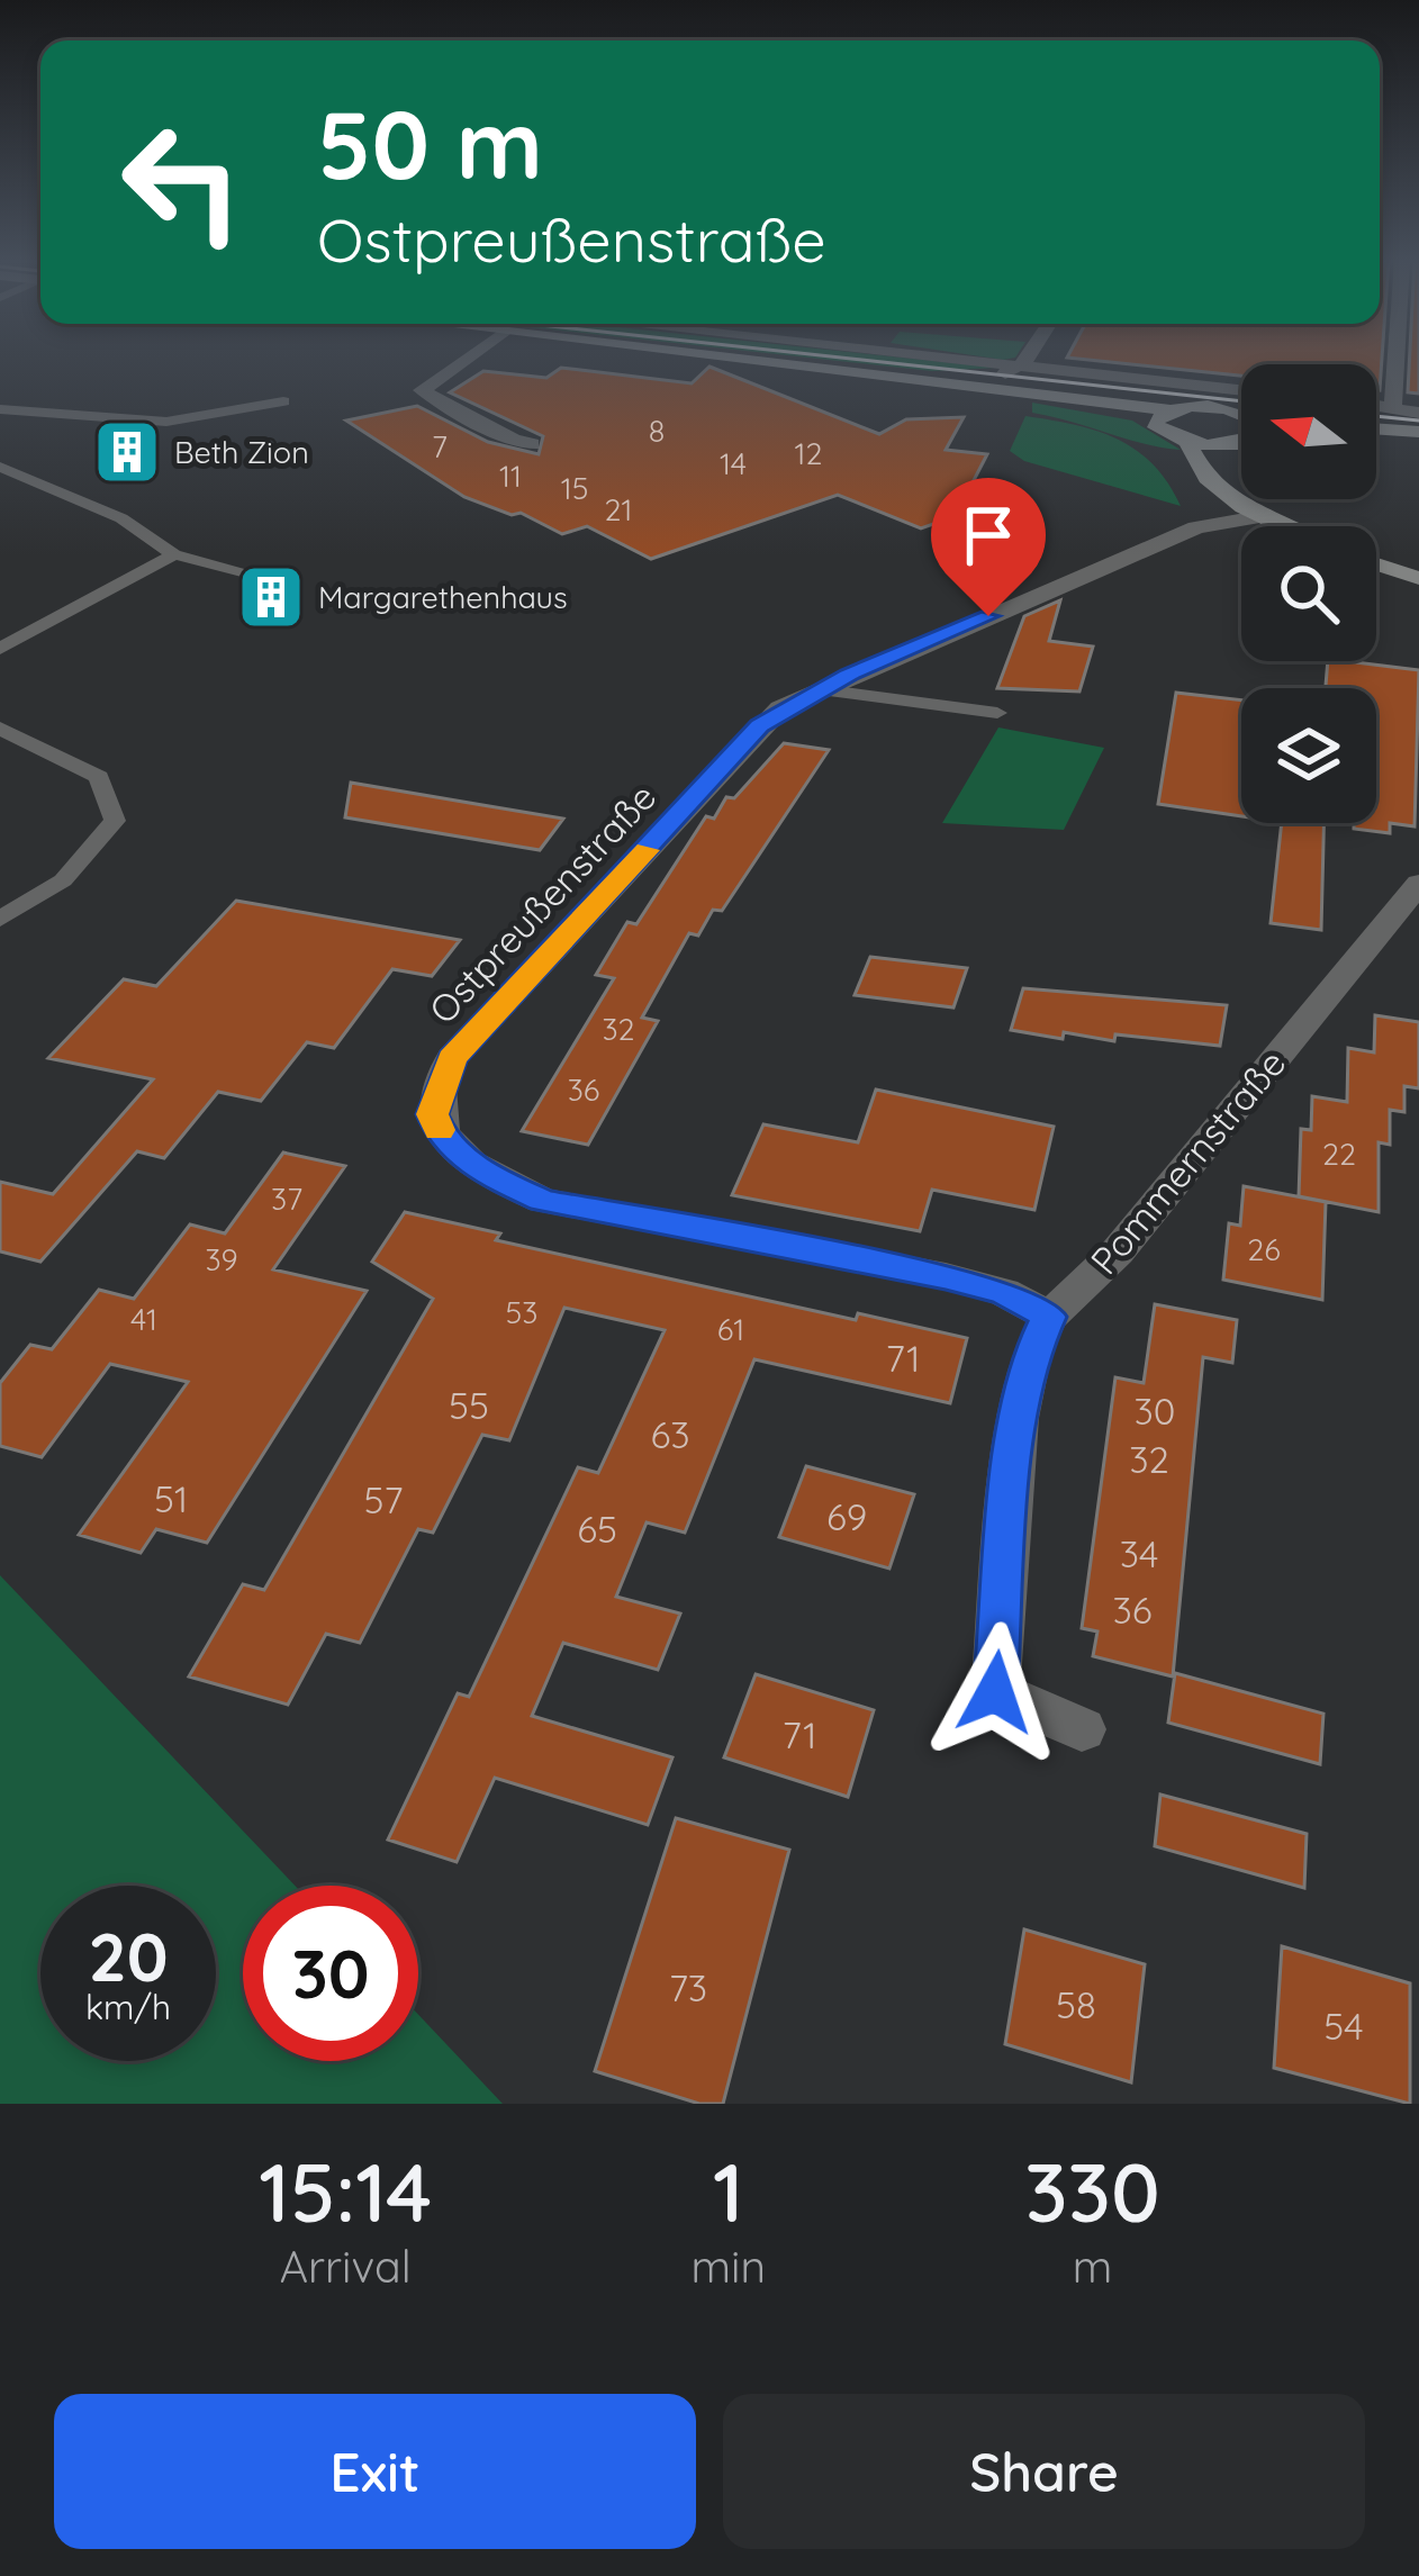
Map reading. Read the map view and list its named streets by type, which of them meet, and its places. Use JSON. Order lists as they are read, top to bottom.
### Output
{
  "streets": {
    "street": ["Ostpreußenstraße", "Pommernstraße"]
  },
  "crossings": [
    ["Ostpreußenstraße", "Pommernstraße"]
  ],
  "places": {
    "building": ["Beth Zion", "Margarethenhaus"]
  },
  "house_numbers": [
    "8",
    "7",
    "12",
    "14",
    "11",
    "15",
    "21",
    "32",
    "36",
    "22",
    "37",
    "26",
    "39",
    "53",
    "41",
    "61",
    "71",
    "55",
    "30",
    "63",
    "32",
    "51",
    "57",
    "69",
    "65",
    "34",
    "36",
    "71",
    "73",
    "58",
    "54"
  ],
  "north": "left",
  "page": {
    "turn": ["50 m", "Ostpreußenstraße"],
    "speed": "20 km/h",
    "limit": "30",
    "eta": [
      "15:14",
      "Arrival",
      "1",
      "min",
      "330",
      "m"
    ],
    "buttons": ["Exit", "Share"]
  }
}
